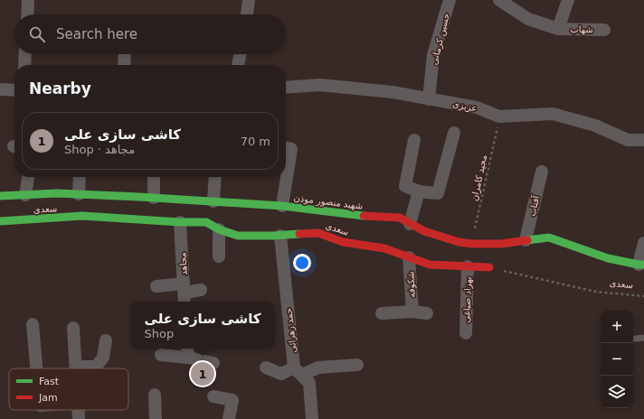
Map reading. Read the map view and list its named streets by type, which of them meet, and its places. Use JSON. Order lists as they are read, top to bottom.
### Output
{
  "streets": {
    "street": [
      "شهاب",
      "حسین کرمانی",
      "عزیزی",
      "شهید منصور موذن",
      "آفتاب",
      "سعدی",
      "مجاهد",
      "شکوفه",
      "بهزاد صباغی",
      "حمد زهرائی"
    ],
    "path": ["مجید کامران"]
  },
  "crossings": [
    ["حسین کرمانی", "عزیزی"],
    ["عزیزی", "مجید کامران"],
    ["مجید کامران", "شهید منصور موذن"],
    ["شهید منصور موذن", "آفتاب"],
    ["سعدی", "مجاهد"],
    ["سعدی", "شکوفه"],
    ["سعدی", "بهزاد صباغی"],
    ["سعدی", "حمد زهرائی"]
  ],
  "legend": ["Fast", "Jam"],
  "page": {
    "search": "Search here",
    "heading": "Nearby",
    "list": [
      {
        "mark": "1",
        "name": "کاشی سازی علی",
        "note": "Shop · مجاهد",
        "value": "70 m"
      }
    ],
    "popup": ["کاشی سازی علی", "Shop"],
    "map_buttons": ["+", "−"],
    "pins": "1"
  }
}
